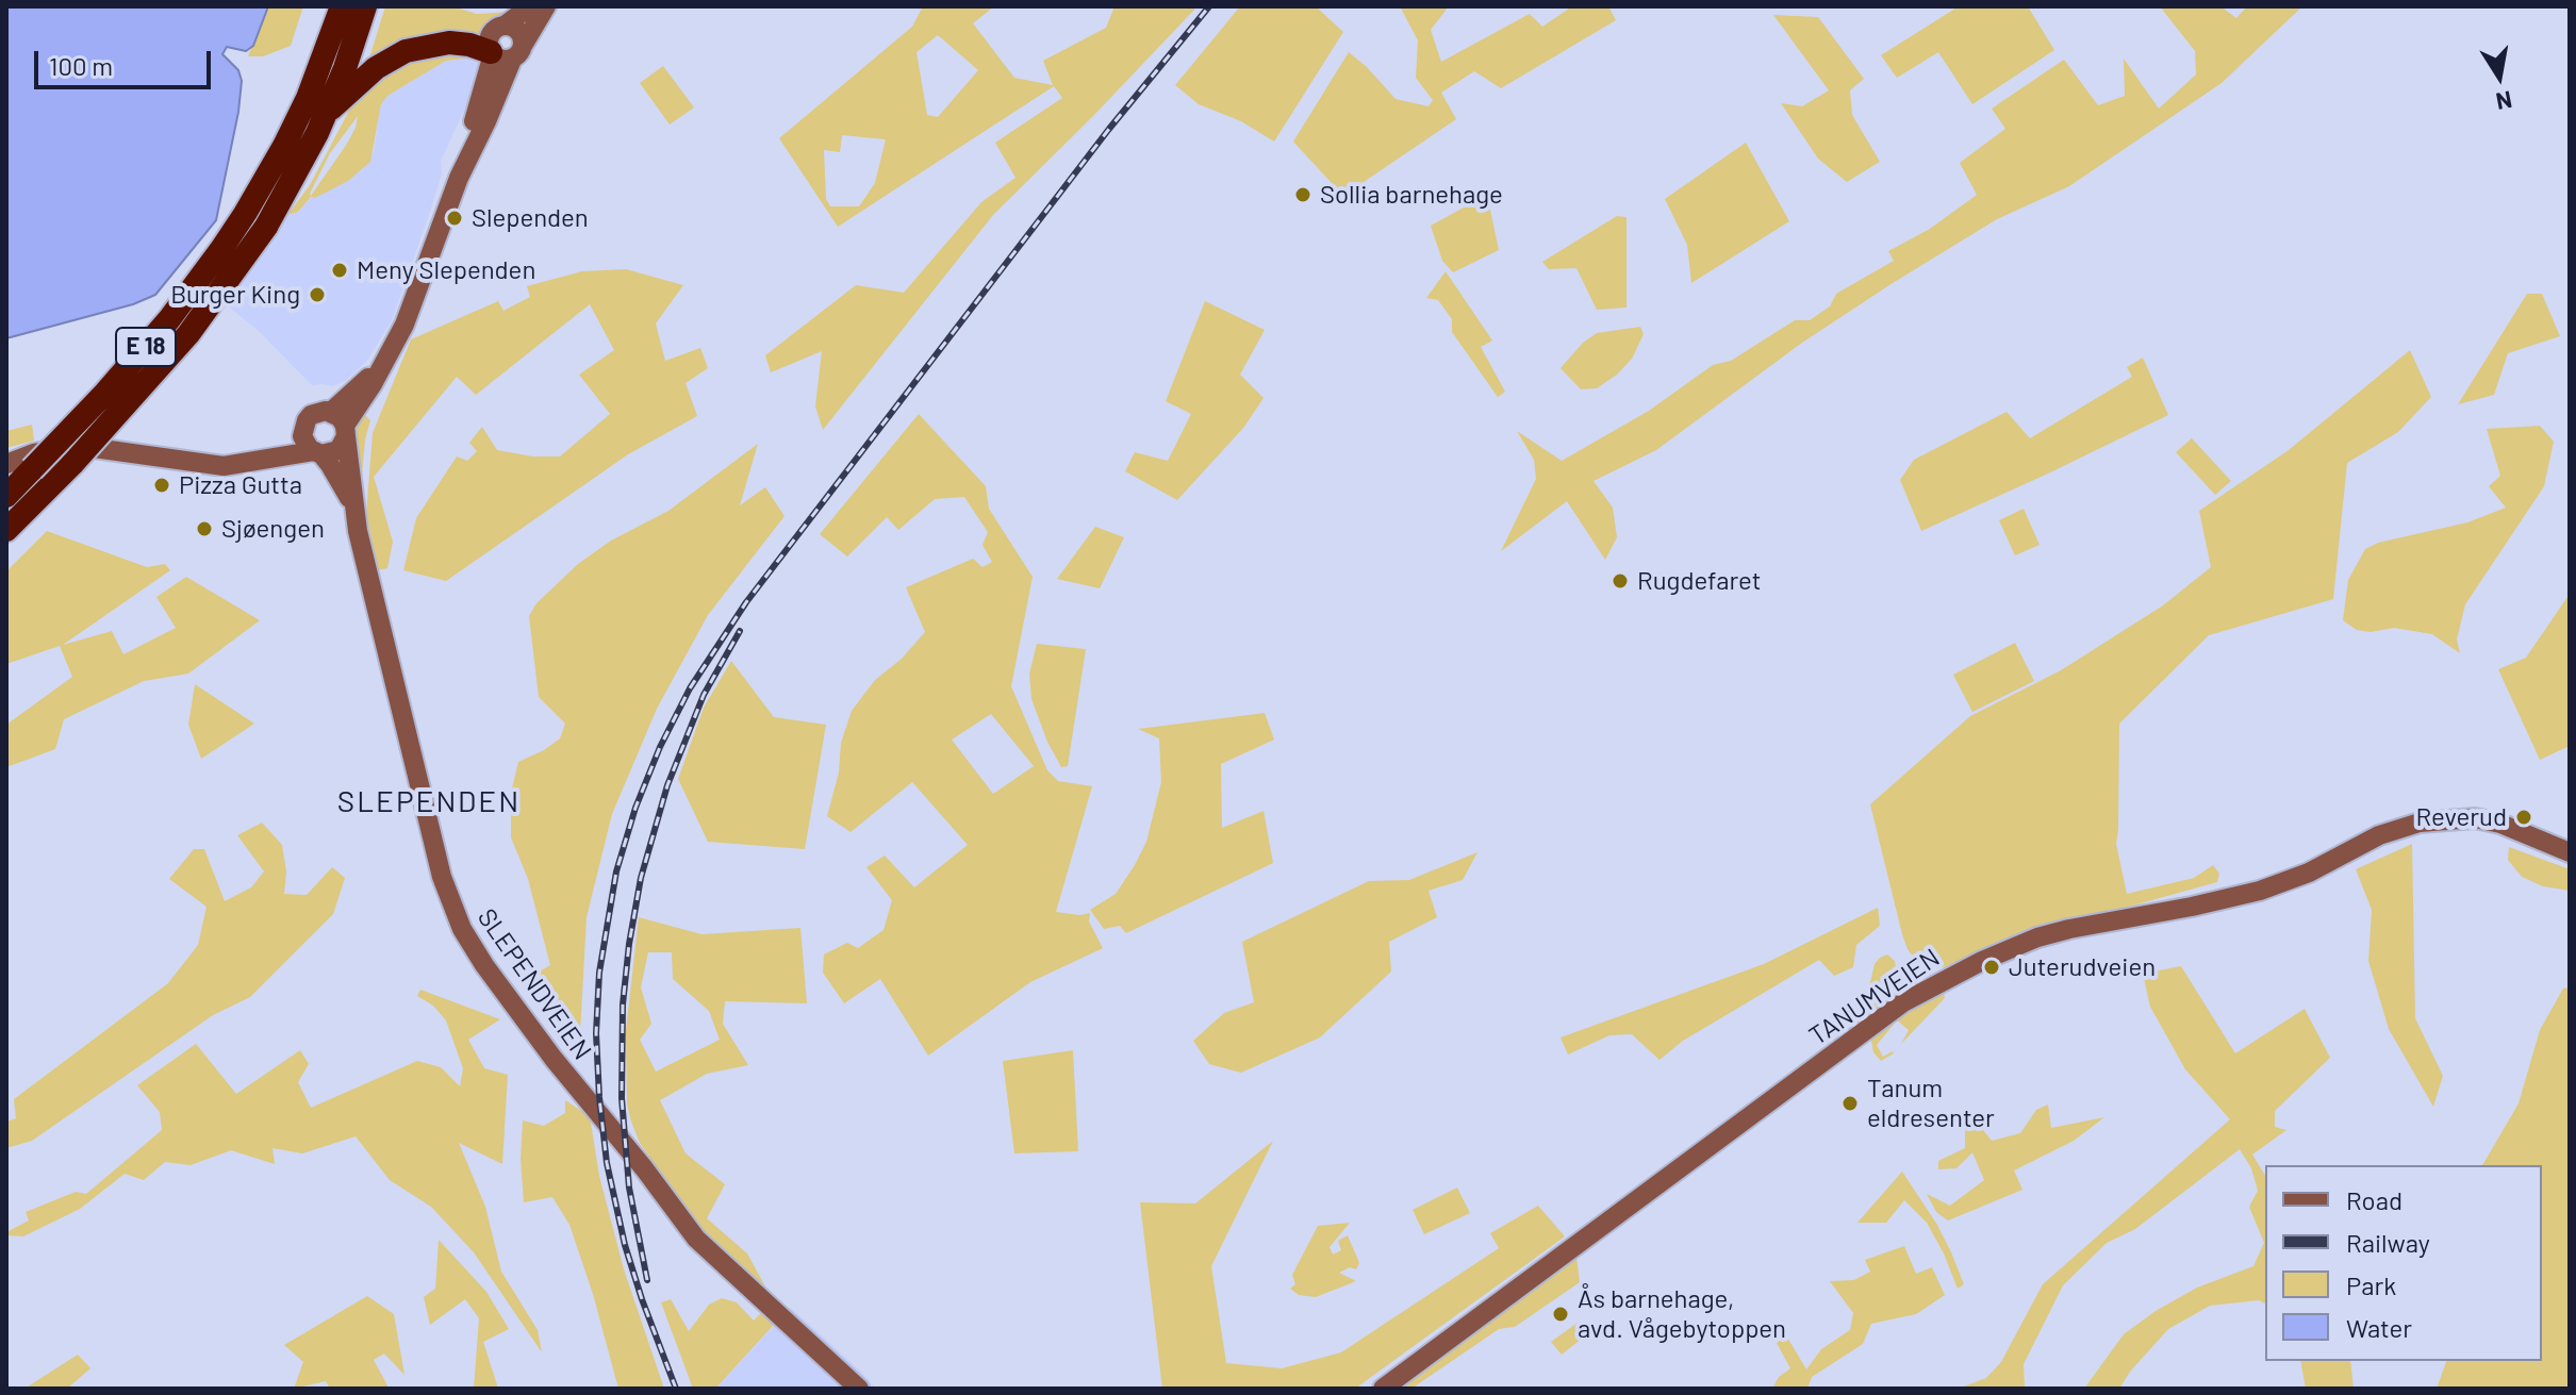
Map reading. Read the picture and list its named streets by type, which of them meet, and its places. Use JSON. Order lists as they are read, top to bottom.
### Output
{
  "streets": {
    "highway": ["E 18"],
    "main road": ["SLEPENDVEIEN", "TANUMVEIEN"]
  },
  "districts": ["SLEPENDEN"],
  "places": [
    "Sollia barnehage",
    "Slependen",
    "Meny Slependen",
    "Burger King",
    "Pizza Gutta",
    "Sjøengen",
    "Rugdefaret",
    "Reverud",
    "Juterudveien",
    "Tanum eldresenter",
    "Ås barnehage, avd. Vågebytoppen"
  ],
  "legend": [
    "Road",
    "Railway",
    "Park",
    "Water"
  ],
  "scale_bar": "100 m",
  "north": "bottom"
}
